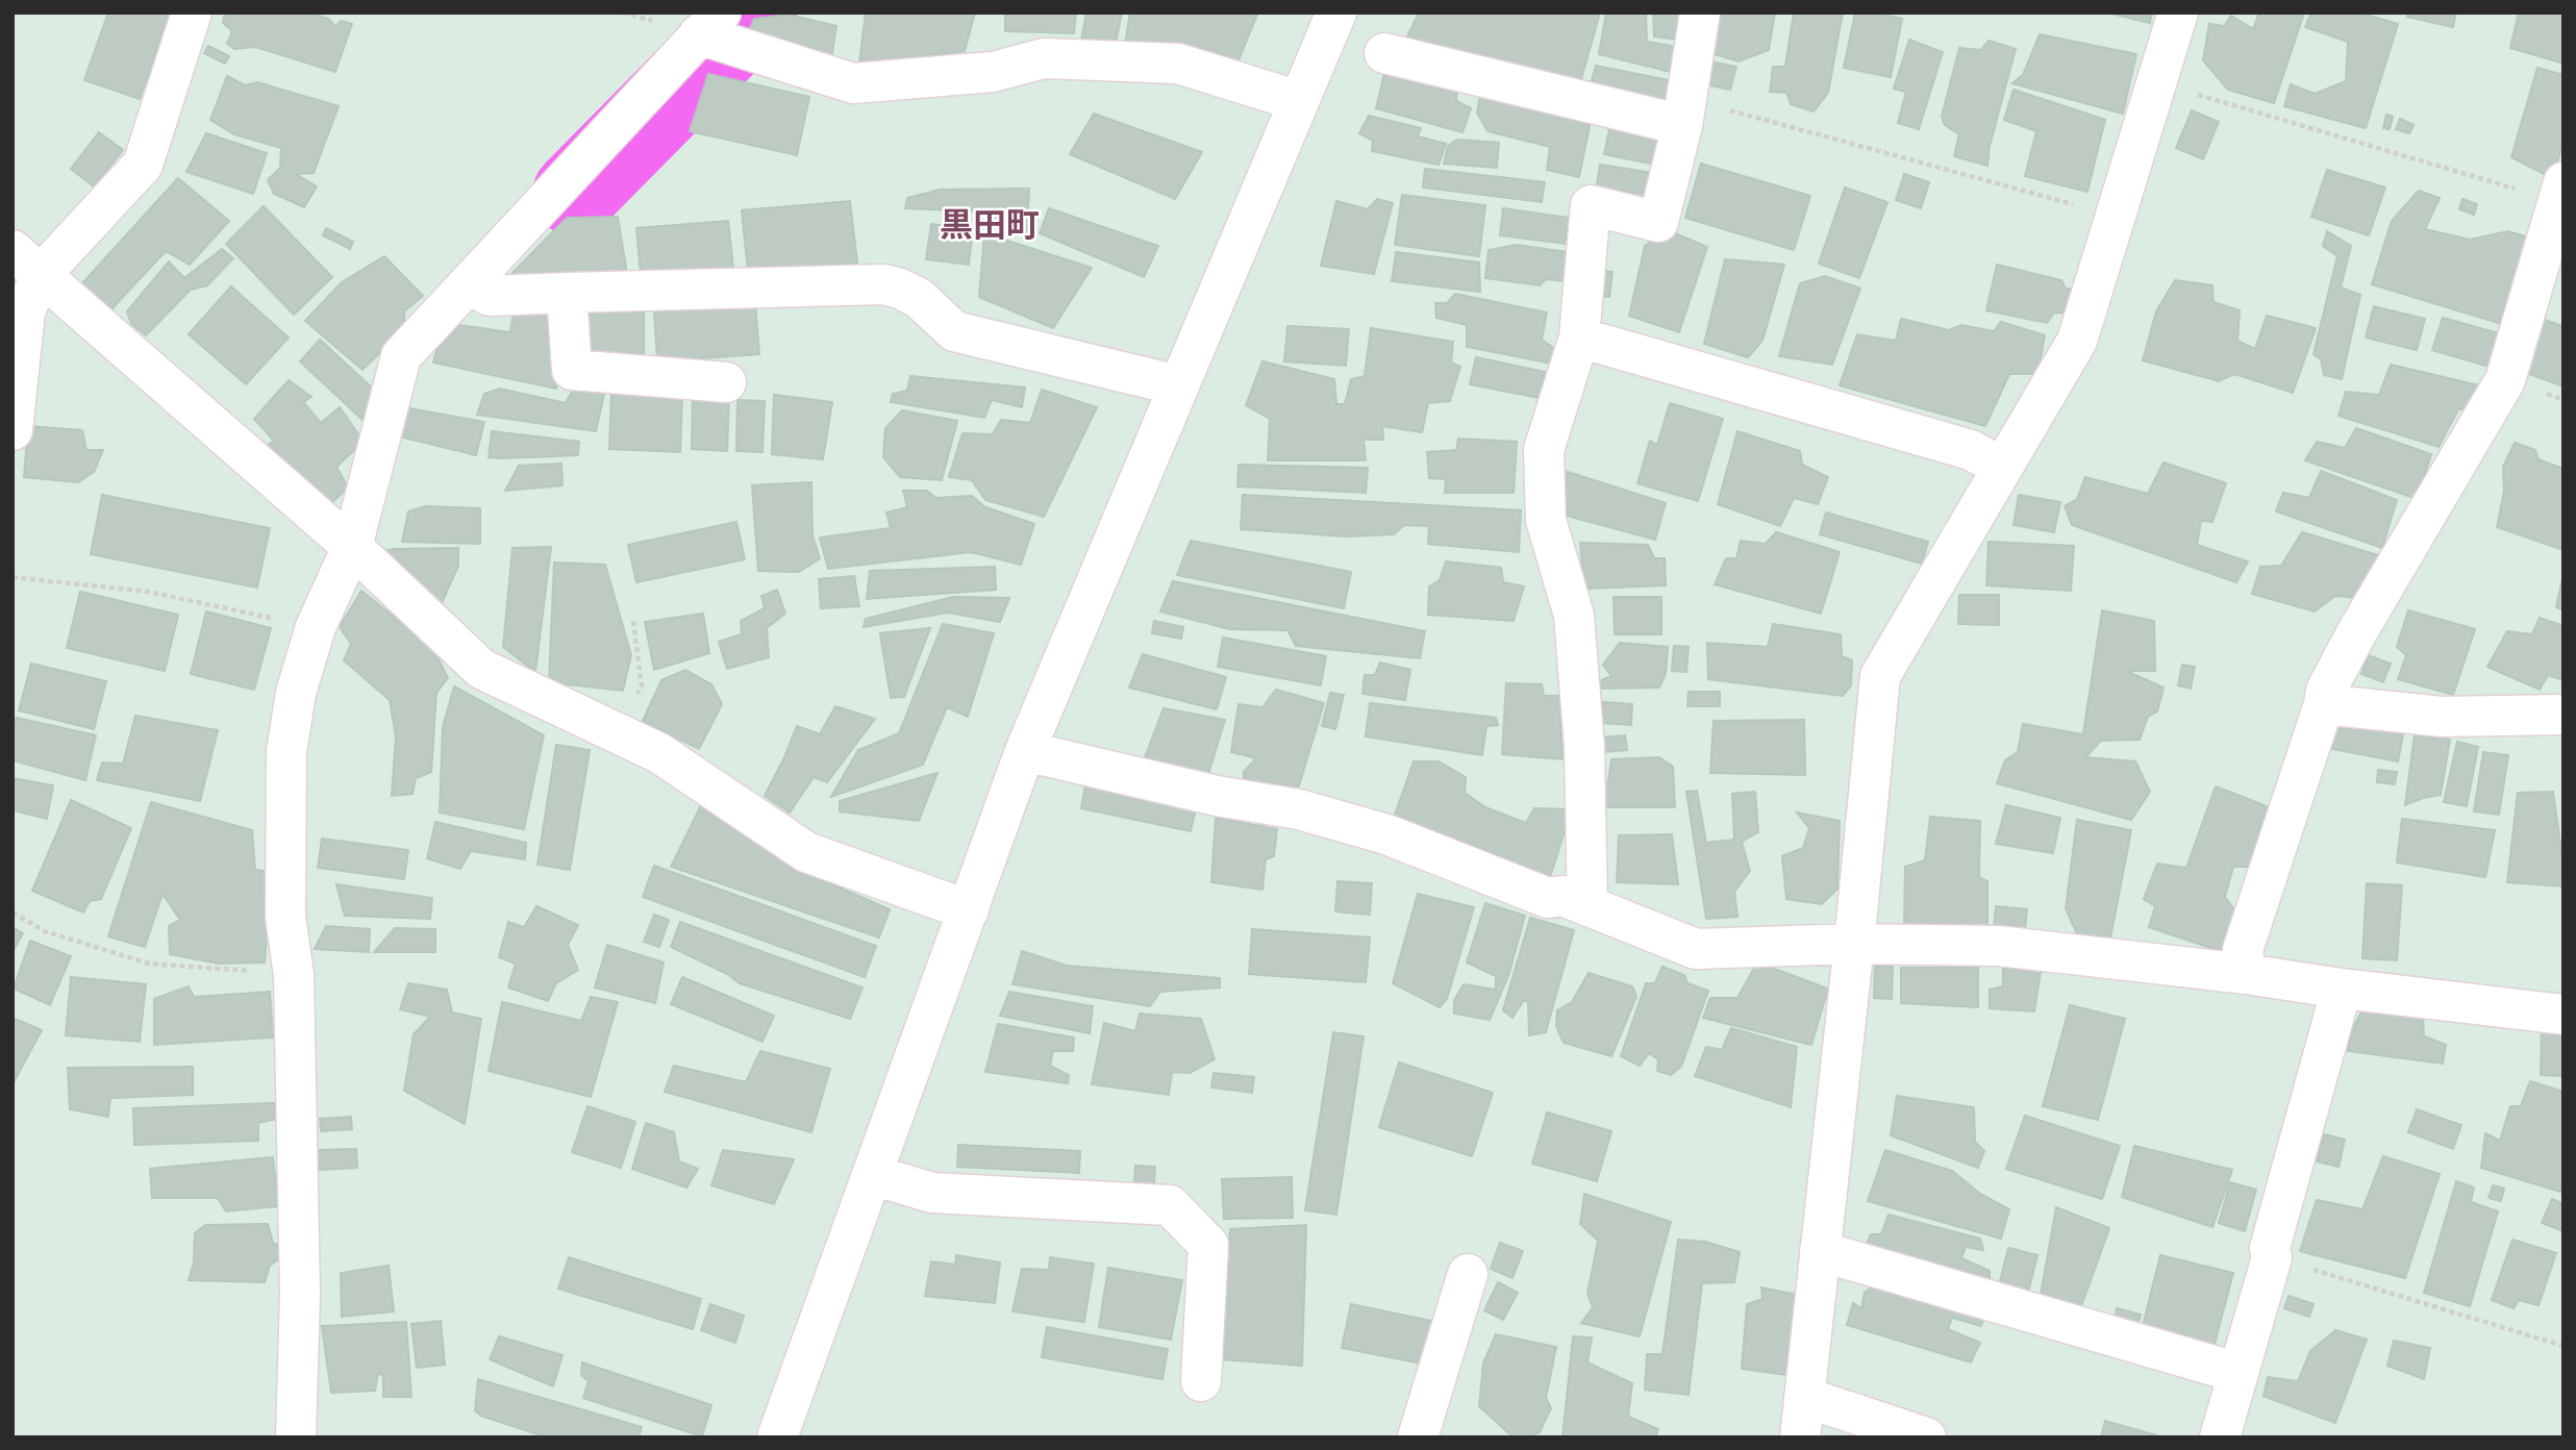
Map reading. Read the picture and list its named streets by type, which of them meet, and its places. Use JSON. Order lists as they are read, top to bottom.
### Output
{
  "districts": ["黒田町"]
}
